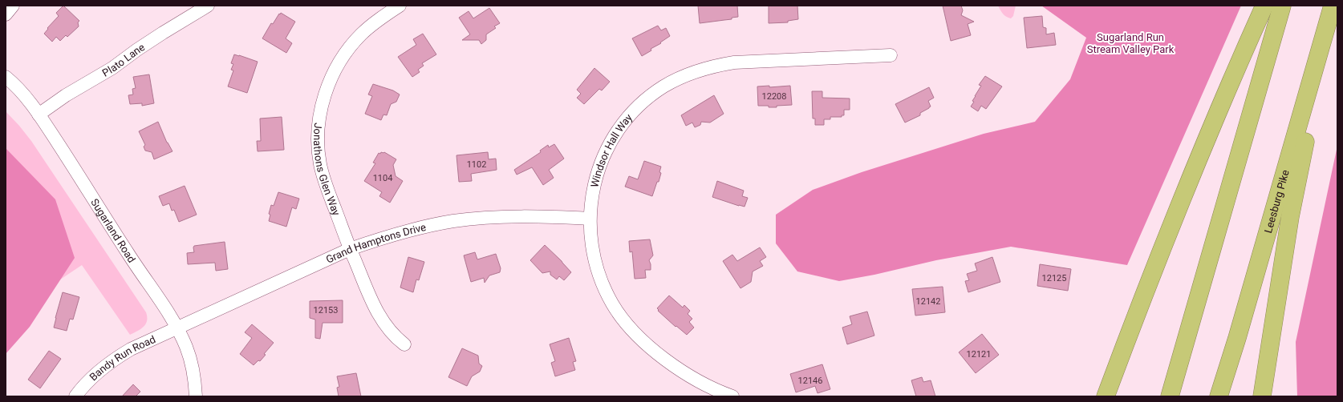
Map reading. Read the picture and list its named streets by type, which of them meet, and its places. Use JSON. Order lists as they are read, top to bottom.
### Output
{
  "streets": {
    "highway": ["Leesburg Pike"],
    "street": [
      "Plato Lane",
      "Windsor Hall Way",
      "Jonathons Glen Way",
      "Sugarland Road",
      "Grand Hamptons Drive",
      "Bandy Run Road"
    ]
  },
  "crossings": [
    ["Plato Lane", "Sugarland Road"],
    ["Windsor Hall Way", "Grand Hamptons Drive"],
    ["Jonathons Glen Way", "Grand Hamptons Drive"],
    ["Sugarland Road", "Grand Hamptons Drive"],
    ["Sugarland Road", "Bandy Run Road"],
    ["Grand Hamptons Drive", "Bandy Run Road"]
  ],
  "parks": ["Sugarland Run Stream Valley Park"],
  "house_numbers": [
    "12208",
    "1102",
    "1104",
    "12125",
    "12142",
    "12153",
    "12121",
    "12146"
  ]
}
